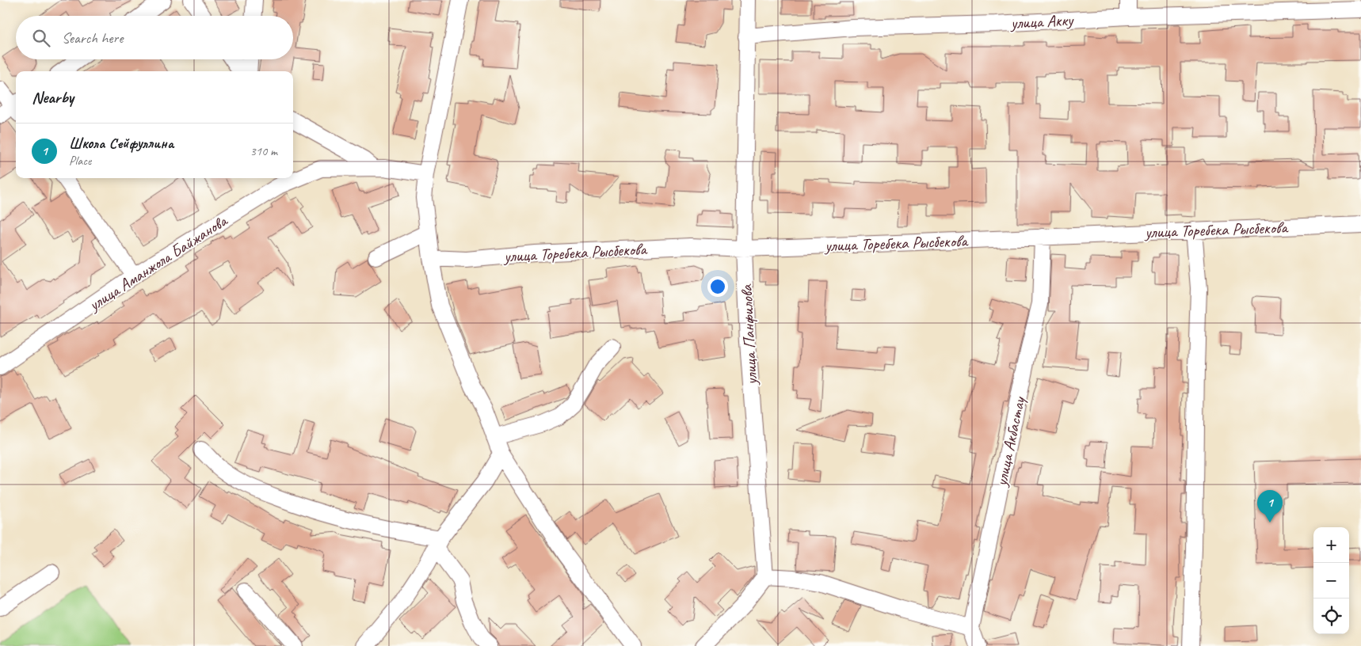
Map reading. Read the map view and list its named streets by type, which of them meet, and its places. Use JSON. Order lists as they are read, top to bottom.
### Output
{
  "streets": {
    "street": [
      "улица Акку",
      "улица Торебека Рысбекова",
      "улица Аманжола Байжанова",
      "улица Панфилова",
      "улица Акбастау"
    ]
  },
  "crossings": [
    ["улица Акку", "улица Панфилова"],
    ["улица Торебека Рысбекова", "улица Панфилова"],
    ["улица Торебека Рысбекова", "улица Акбастау"]
  ],
  "page": {
    "search": "Search here",
    "heading": "Nearby",
    "list": [
      {
        "mark": "1",
        "name": "Школа Сейфуллина",
        "note": "Place",
        "value": "310 m"
      }
    ],
    "pins": "1",
    "map_buttons": ["+", "−"]
  }
}
